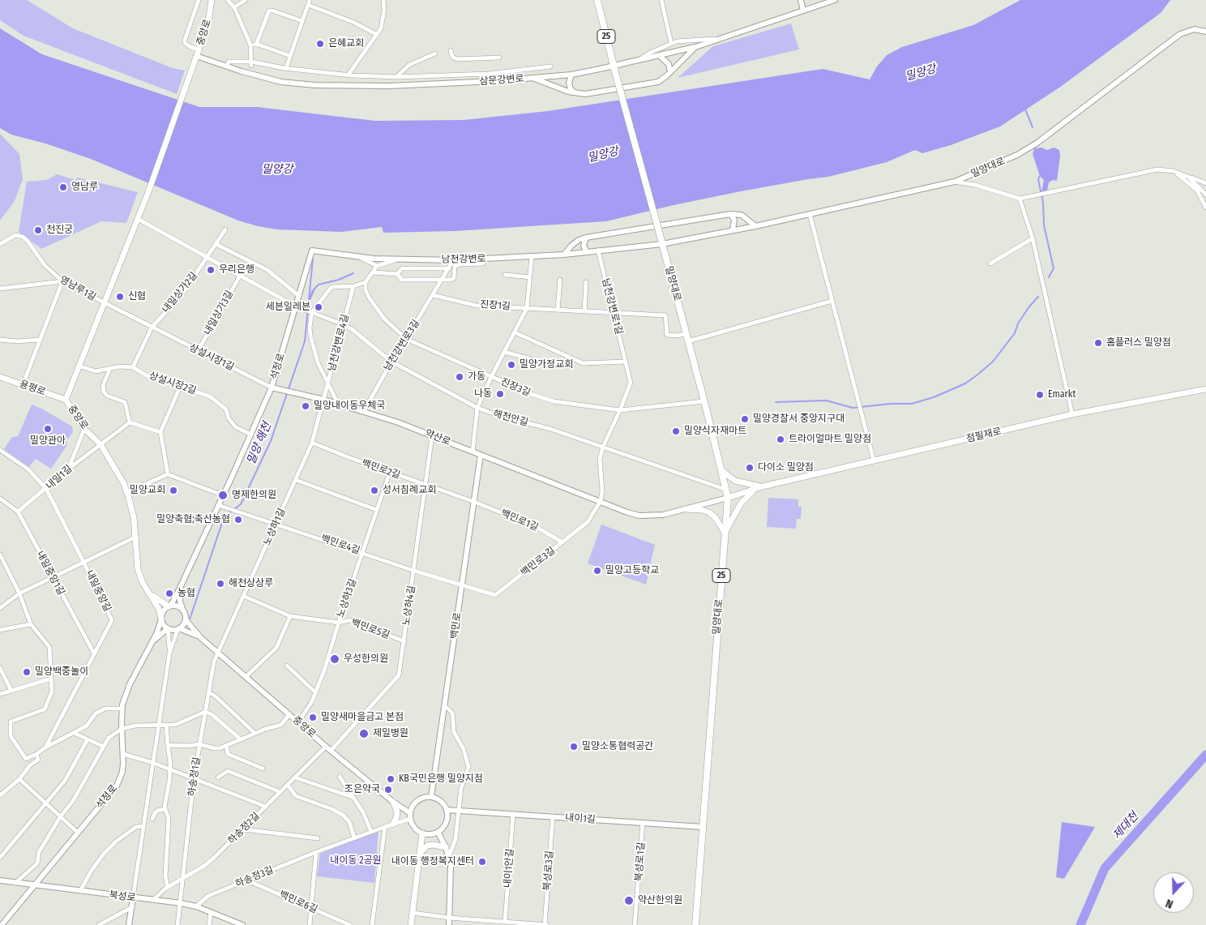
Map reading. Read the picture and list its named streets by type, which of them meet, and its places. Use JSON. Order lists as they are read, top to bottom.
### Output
{
  "streets": {
    "main road": [
      "중앙로",
      "25",
      "밀양대로",
      "용평로",
      "점필재로",
      "약산로"
    ],
    "street": [
      "삼문강변로",
      "남천강변로",
      "영남루1길",
      "내일상가2길",
      "진장1길",
      "남천강변로1길",
      "내일상가3길",
      "남천강변로4길",
      "남천강변로3길",
      "상설시장1길",
      "석정로",
      "상설시장2길",
      "진장3길",
      "해천안길",
      "백민로2길",
      "내일1길",
      "백민로1길",
      "노상하1길",
      "백민로4길",
      "백민로3길",
      "내일중앙1길",
      "내일중앙길",
      "노상하3길",
      "노상하4길",
      "백민로",
      "백민로5길",
      "하송정1길",
      "내이1길",
      "하송정2길",
      "북성로1길",
      "내이1안길",
      "북성로3길",
      "하송정3길",
      "북성로",
      "백민로6길"
    ]
  },
  "crossings": [
    ["중앙로", "삼문강변로"],
    ["중앙로", "영남루1길"],
    ["중앙로", "상설시장1길"],
    ["중앙로", "석정로"],
    ["중앙로", "용평로"],
    ["중앙로", "내일1길"],
    ["중앙로", "노상하1길"],
    ["중앙로", "노상하3길"],
    ["중앙로", "노상하4길"],
    ["중앙로", "백민로"],
    ["중앙로", "하송정1길"],
    ["중앙로", "내이1길"],
    ["중앙로", "하송정2길"],
    ["중앙로", "하송정3길"],
    ["25", "밀양대로"],
    ["밀양대로", "남천강변로"],
    ["밀양대로", "진장1길"],
    ["밀양대로", "진장3길"],
    ["밀양대로", "해천안길"],
    ["밀양대로", "점필재로"],
    ["밀양대로", "약산로"],
    ["밀양대로", "내이1길"],
    ["남천강변로", "남천강변로1길"],
    ["남천강변로", "남천강변로3길"],
    ["남천강변로", "석정로"],
    ["남천강변로", "해천안길"],
    ["영남루1길", "상설시장1길"],
    ["내일상가2길", "상설시장1길"],
    ["진장1길", "남천강변로1길"],
    ["진장1길", "남천강변로3길"],
    ["남천강변로1길", "진장3길"],
    ["남천강변로1길", "해천안길"],
    ["내일상가3길", "상설시장1길"],
    ["남천강변로4길", "해천안길"],
    ["남천강변로4길", "약산로"],
    ["남천강변로4길", "노상하1길"],
    ["남천강변로3길", "진장3길"],
    ["남천강변로3길", "해천안길"],
    ["남천강변로3길", "약산로"],
    ["상설시장1길", "석정로"],
    ["상설시장1길", "약산로"],
    ["석정로", "상설시장2길"],
    ["석정로", "해천안길"],
    ["석정로", "약산로"],
    ["석정로", "백민로4길"],
    ["석정로", "북성로"],
    ["점필재로", "약산로"],
    ["약산로", "노상하1길"],
    ["약산로", "백민로3길"],
    ["약산로", "노상하4길"],
    ["약산로", "백민로"],
    ["백민로2길", "백민로1길"],
    ["백민로2길", "노상하1길"],
    ["백민로2길", "노상하3길"],
    ["백민로2길", "노상하4길"],
    ["백민로2길", "백민로"],
    ["내일1길", "내일중앙1길"],
    ["내일1길", "내일중앙길"],
    ["백민로1길", "백민로3길"],
    ["백민로1길", "백민로"],
    ["노상하1길", "백민로4길"],
    ["노상하1길", "백민로5길"],
    ["노상하1길", "하송정1길"],
    ["백민로4길", "백민로3길"],
    ["백민로4길", "노상하3길"],
    ["백민로4길", "노상하4길"],
    ["백민로4길", "백민로"],
    ["백민로3길", "백민로"],
    ["내일중앙1길", "내일중앙길"],
    ["노상하3길", "백민로5길"],
    ["노상하4길", "백민로5길"],
    ["백민로", "내이1길"],
    ["백민로", "하송정3길"],
    ["하송정1길", "하송정2길"],
    ["하송정1길", "북성로"],
    ["내이1길", "북성로1길"],
    ["내이1길", "내이1안길"],
    ["내이1길", "북성로3길"],
    ["내이1길", "하송정3길"],
    ["하송정2길", "북성로"],
    ["하송정3길", "북성로"],
    ["하송정3길", "백민로6길"]
  ],
  "water": ["밀양강", "밀양 해천", "제대천"],
  "parks": ["내이동 2공원"],
  "places": [
    "은혜교회",
    "영남루",
    "천진궁",
    "우리은행",
    "신협",
    "세븐일레븐",
    "홈플러스 밀양점",
    "밀양가정교회",
    "가동",
    "나동",
    "Emarkt",
    "밀양내이동우체국",
    "밀양경찰서 중앙지구대",
    "밀양관아",
    "밀양식자재마트",
    "트라이얼마트 밀양점",
    "다이소 밀양점",
    "밀양교회",
    "성서침례교회",
    "명제한의원",
    "밀양축협;축산농협",
    "밀양고등학교",
    "해천상상루",
    "농협",
    "우성한의원",
    "밀양백중놀이",
    "밀양새마을금고 본점",
    "제일병원",
    "밀양소통협력공간",
    "KB국민은행 밀양지점",
    "조은약국",
    "내이동 행정복지센터",
    "약산한의원"
  ],
  "north": "bottom"
}
